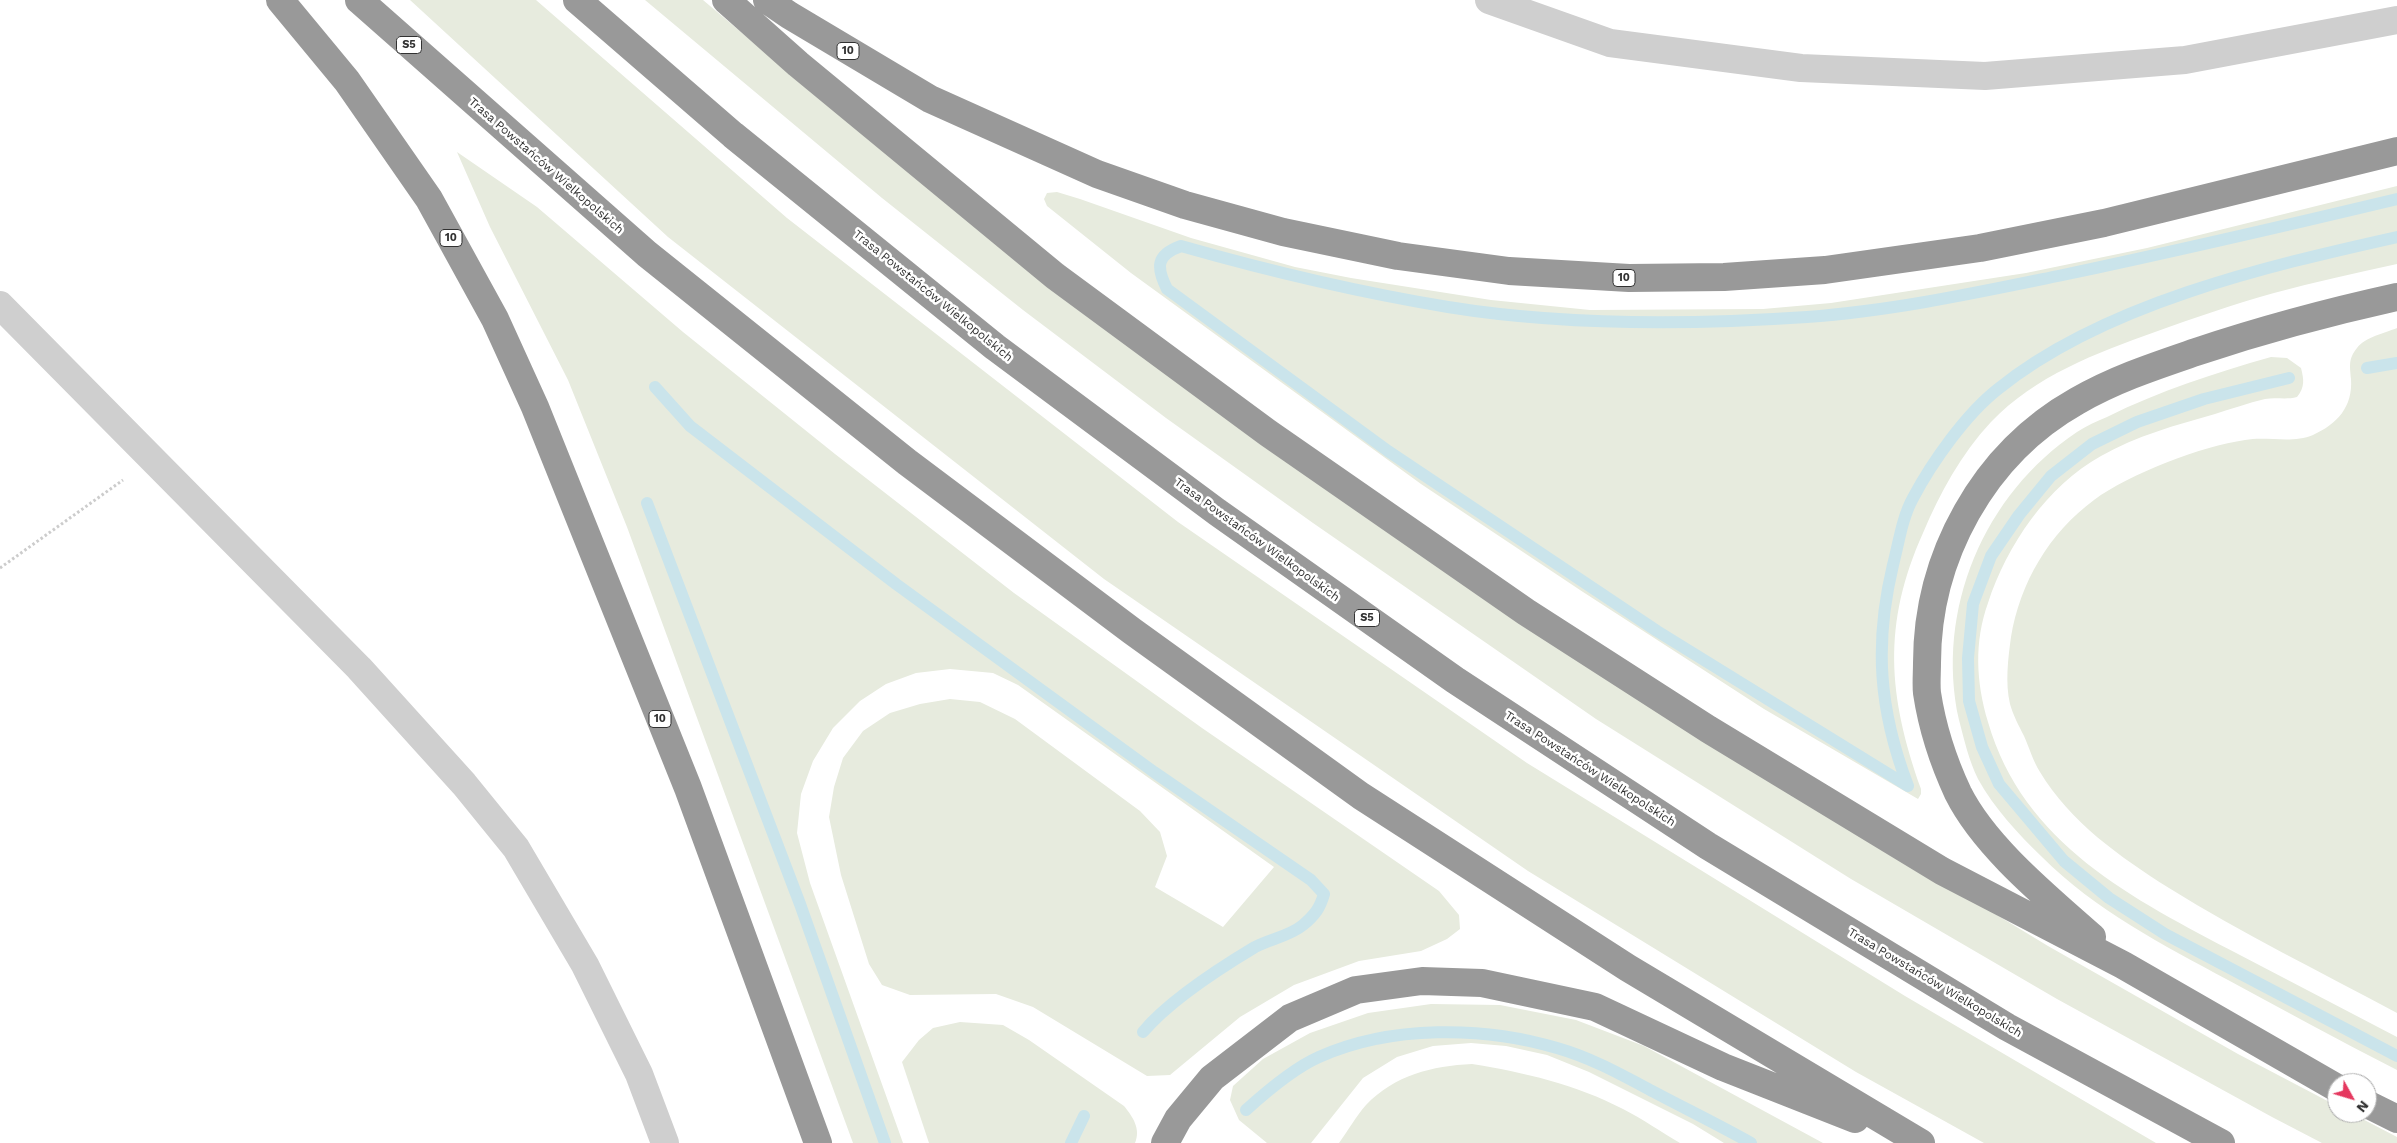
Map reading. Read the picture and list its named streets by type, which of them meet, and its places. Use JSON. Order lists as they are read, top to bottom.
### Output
{
  "streets": {
    "highway": ["S5", "10", "Trasa Powstańców Wielkopolskich"]
  },
  "north": "bottom right"
}
